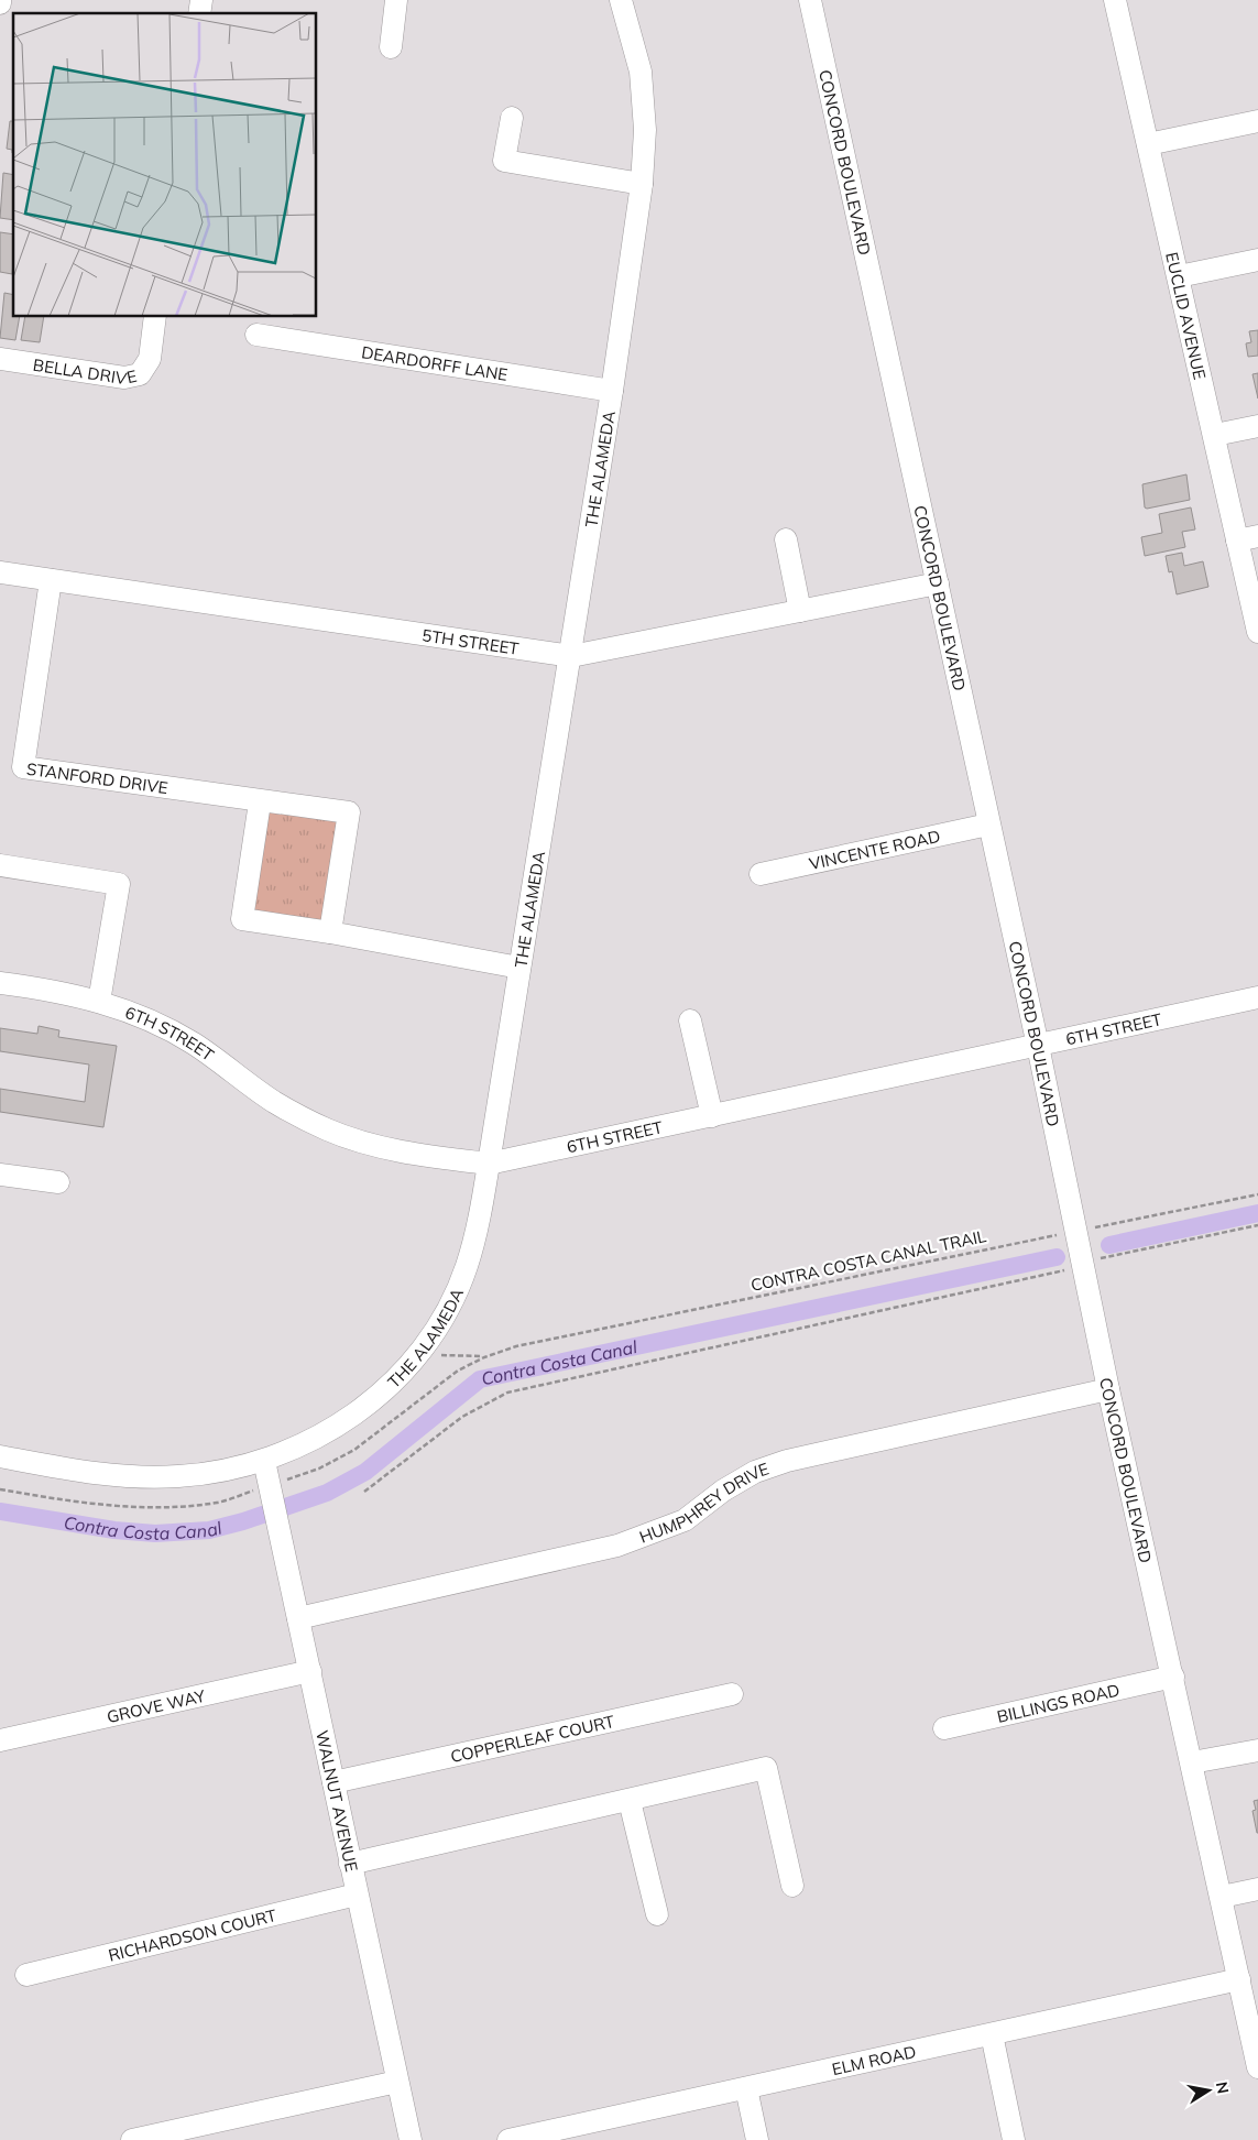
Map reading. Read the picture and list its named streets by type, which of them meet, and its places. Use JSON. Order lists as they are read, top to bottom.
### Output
{
  "streets": {
    "street": [
      "CONCORD BOULEVARD",
      "EUCLID AVENUE",
      "DEARDORFF LANE",
      "BELLA DRIVE",
      "THE ALAMEDA",
      "5TH STREET",
      "STANFORD DRIVE",
      "VINCENTE ROAD",
      "6TH STREET",
      "HUMPHREY DRIVE",
      "BILLINGS ROAD",
      "GROVE WAY",
      "COPPERLEAF COURT",
      "WALNUT AVENUE",
      "RICHARDSON COURT",
      "ELM ROAD"
    ],
    "path": ["CONTRA COSTA CANAL TRAIL"]
  },
  "crossings": [
    ["CONCORD BOULEVARD", "5TH STREET"],
    ["CONCORD BOULEVARD", "VINCENTE ROAD"],
    ["CONCORD BOULEVARD", "6TH STREET"],
    ["CONCORD BOULEVARD", "CONTRA COSTA CANAL TRAIL"],
    ["CONCORD BOULEVARD", "HUMPHREY DRIVE"],
    ["CONCORD BOULEVARD", "BILLINGS ROAD"],
    ["CONCORD BOULEVARD", "ELM ROAD"],
    ["DEARDORFF LANE", "THE ALAMEDA"],
    ["THE ALAMEDA", "5TH STREET"],
    ["THE ALAMEDA", "6TH STREET"],
    ["THE ALAMEDA", "CONTRA COSTA CANAL TRAIL"],
    ["THE ALAMEDA", "WALNUT AVENUE"],
    ["5TH STREET", "STANFORD DRIVE"],
    ["CONTRA COSTA CANAL TRAIL", "WALNUT AVENUE"],
    ["HUMPHREY DRIVE", "WALNUT AVENUE"],
    ["GROVE WAY", "WALNUT AVENUE"],
    ["COPPERLEAF COURT", "WALNUT AVENUE"],
    ["WALNUT AVENUE", "RICHARDSON COURT"]
  ],
  "water": ["Contra Costa Canal"],
  "north": "right"
}
